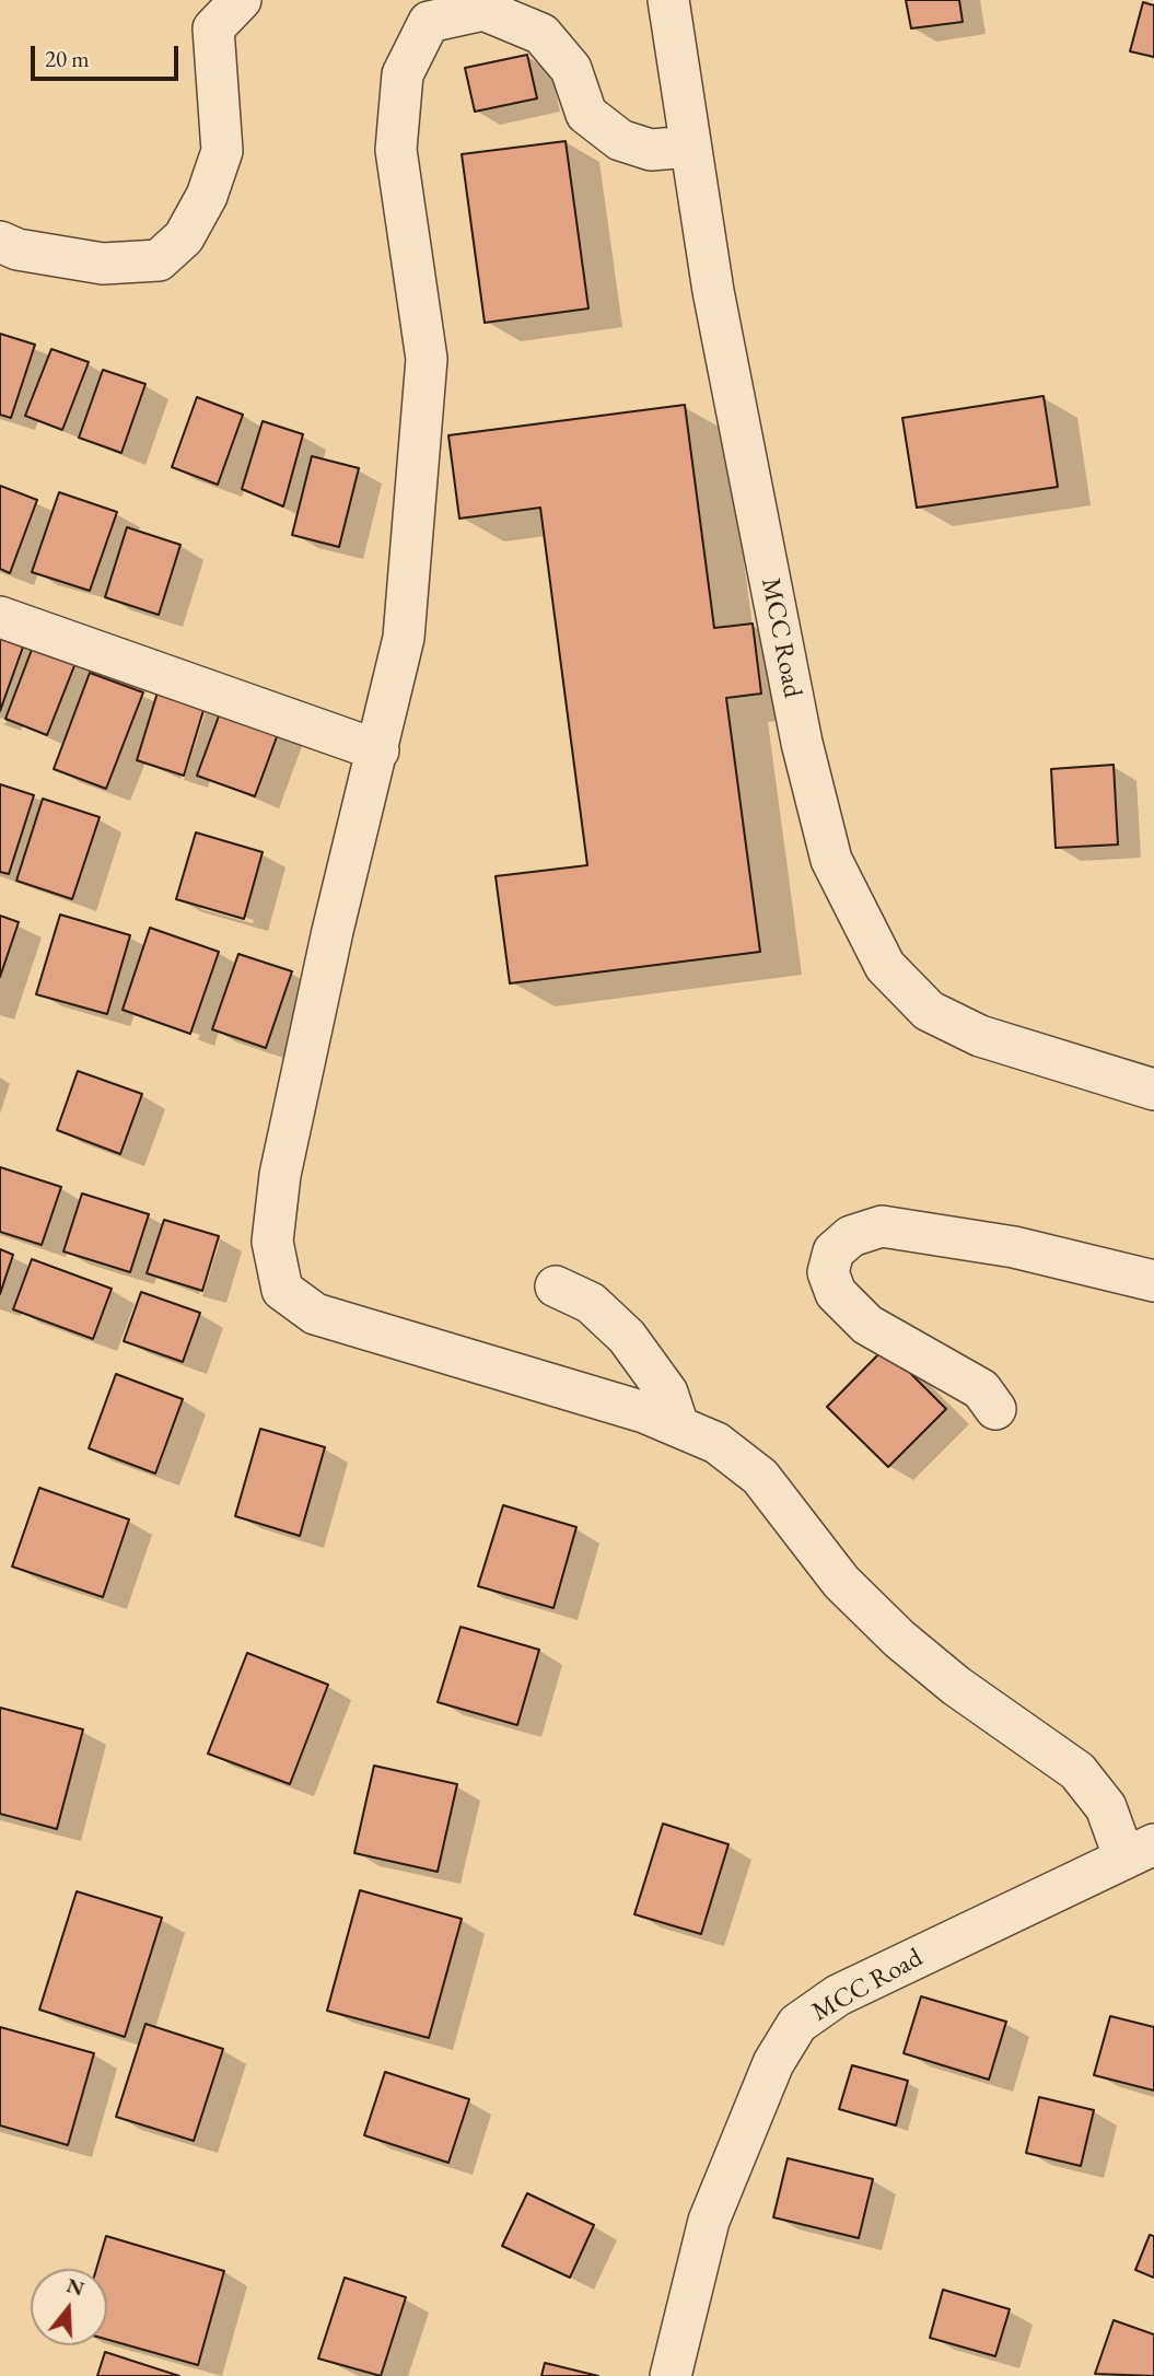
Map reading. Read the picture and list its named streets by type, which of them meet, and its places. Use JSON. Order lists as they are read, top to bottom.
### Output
{
  "streets": {
    "street": ["MCC Road"]
  },
  "scale_bar": "20 m",
  "north": "top"
}
